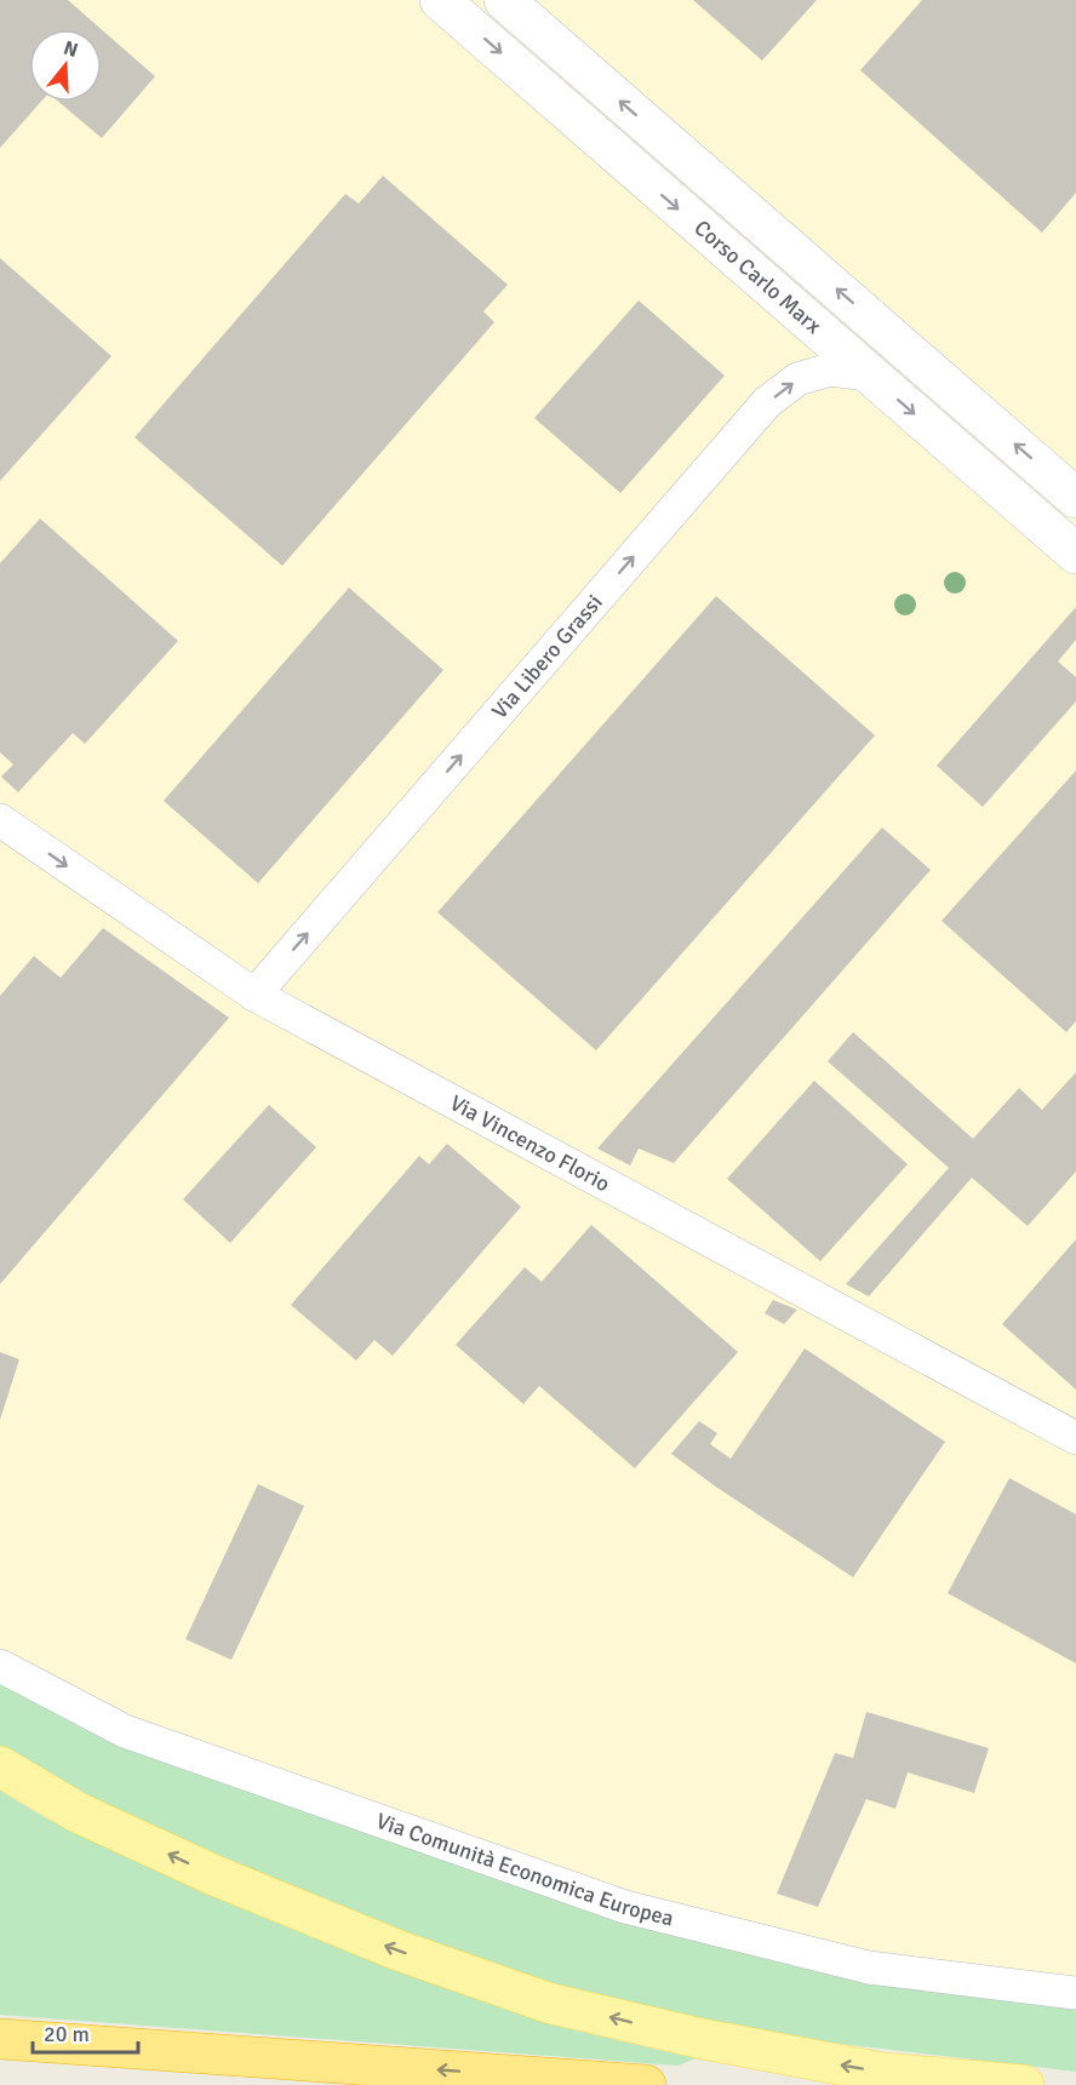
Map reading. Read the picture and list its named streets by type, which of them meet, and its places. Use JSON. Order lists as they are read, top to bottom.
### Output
{
  "streets": {
    "main road": ["Corso Carlo Marx"],
    "street": ["Via Libero Grassi", "Via Vincenzo Florio", "Via Comunità Economica Europea"]
  },
  "crossings": [
    ["Corso Carlo Marx", "Via Libero Grassi"],
    ["Via Libero Grassi", "Via Vincenzo Florio"]
  ],
  "one_way": ["Via Libero Grassi"],
  "scale_bar": "20 m",
  "north": "top"
}
